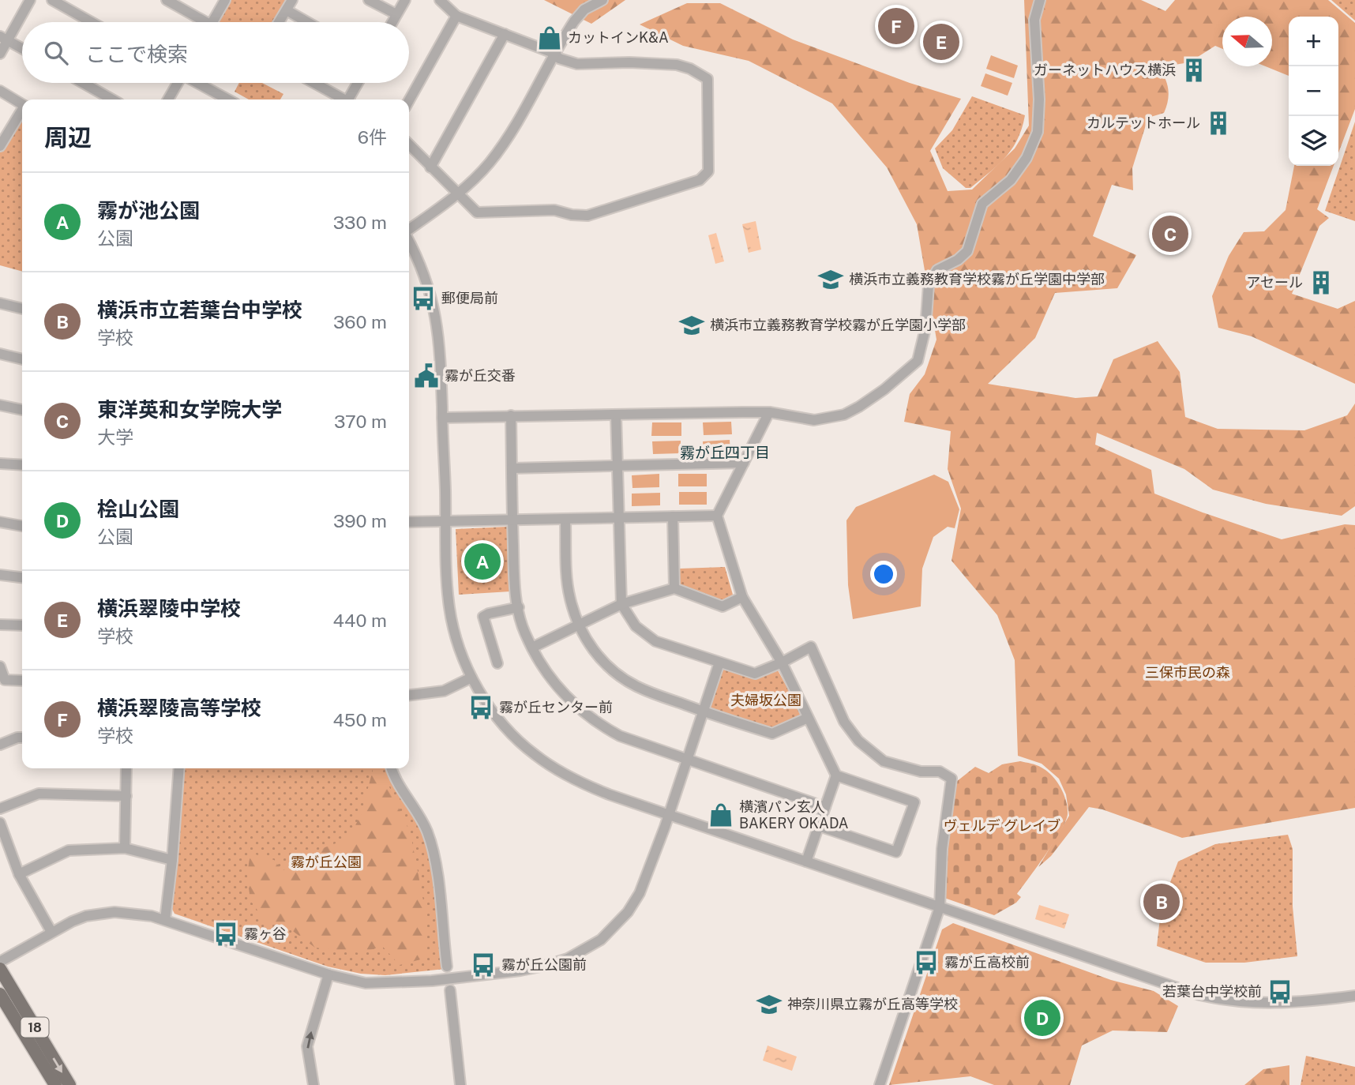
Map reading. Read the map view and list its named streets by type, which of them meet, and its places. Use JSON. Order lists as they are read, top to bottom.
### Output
{
  "streets": {
    "main road": ["18"]
  },
  "districts": ["霧が丘四丁目"],
  "parks": [
    "三保市民の森",
    "夫婦坂公園",
    "ヴェルデ グレイブ",
    "霧が丘公園"
  ],
  "places": {
    "shop": ["カットインK&A", "横濱パン玄人 BAKERY OKADA"],
    "building": ["ガーネットハウス横浜", "カルテットホール", "アセール"],
    "school or university": ["横浜市立義務教育学校霧が丘学園中学部", "横浜市立義務教育学校霧が丘学園小学部", "神奈川県立霧が丘高等学校"],
    "bus stop": [
      "郵便局前",
      "霧が丘センター前",
      "霧ヶ谷",
      "霧が丘高校前",
      "霧が丘公園前",
      "若葉台中学校前"
    ],
    "public building": ["霧が丘交番"]
  },
  "north": "left",
  "page": {
    "pins": [
      "F",
      "E",
      "C",
      "A",
      "B",
      "D"
    ],
    "map_buttons": ["+", "−"],
    "search": "ここで検索",
    "heading": ["周辺", "6件"],
    "list": [
      {
        "mark": "A",
        "name": "霧が池公園",
        "note": "公園",
        "value": "330 m"
      },
      {
        "mark": "B",
        "name": "横浜市立若葉台中学校",
        "note": "学校",
        "value": "360 m"
      },
      {
        "mark": "C",
        "name": "東洋英和女学院大学",
        "note": "大学",
        "value": "370 m"
      },
      {
        "mark": "D",
        "name": "桧山公園",
        "note": "公園",
        "value": "390 m"
      },
      {
        "mark": "E",
        "name": "横浜翠陵中学校",
        "note": "学校",
        "value": "440 m"
      },
      {
        "mark": "F",
        "name": "横浜翠陵高等学校",
        "note": "学校",
        "value": "450 m"
      }
    ]
  }
}
